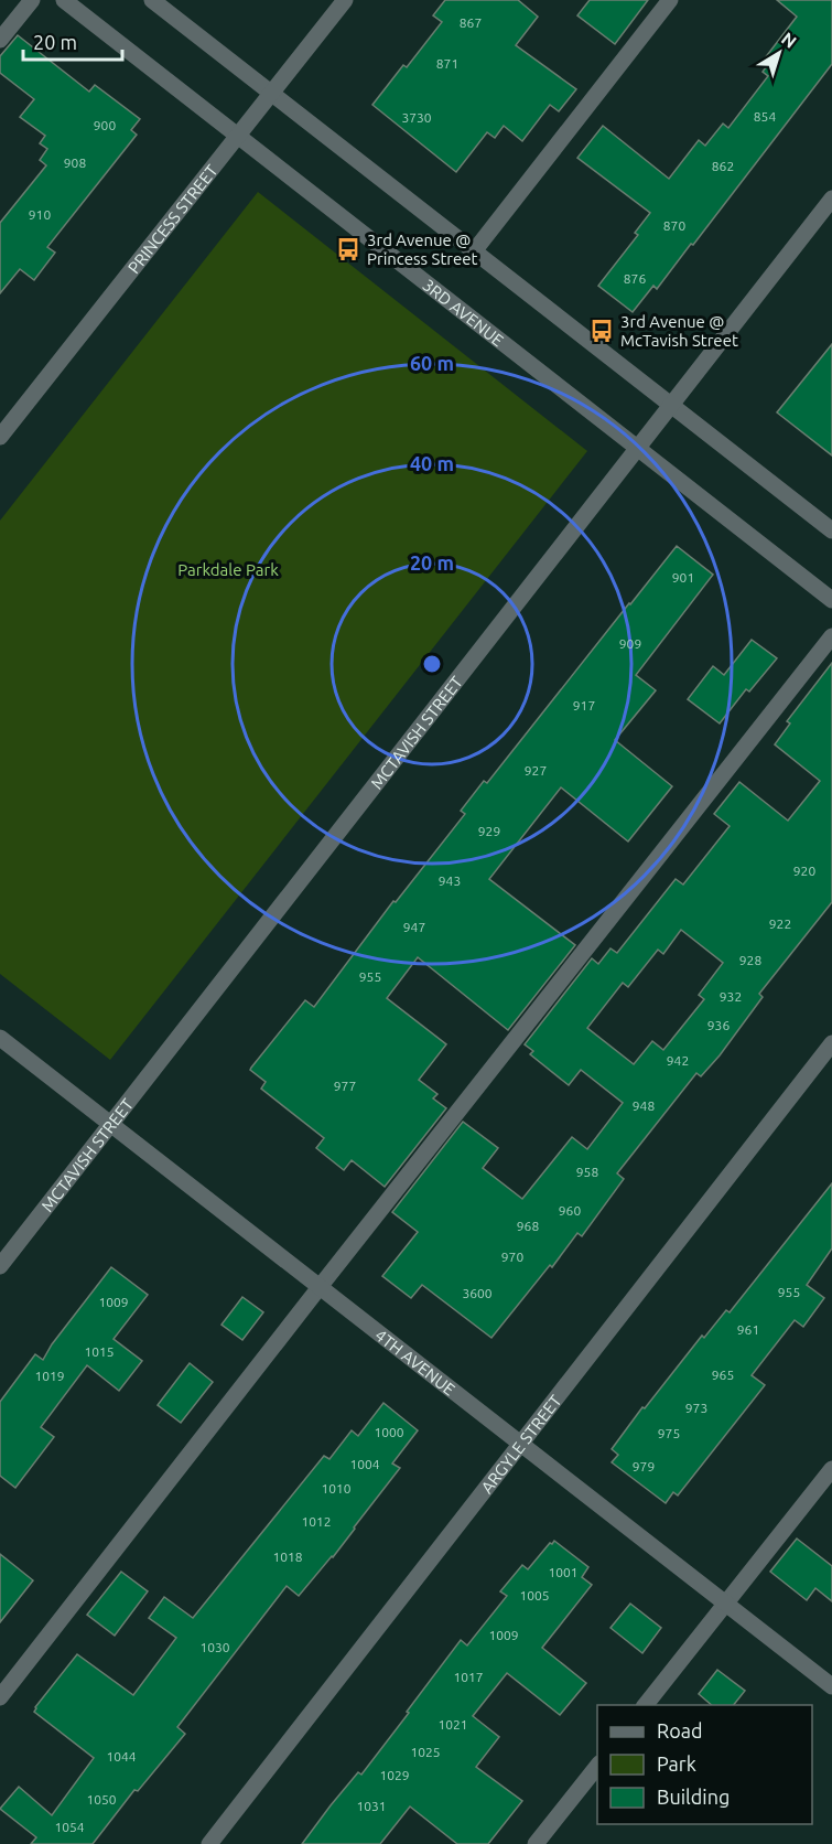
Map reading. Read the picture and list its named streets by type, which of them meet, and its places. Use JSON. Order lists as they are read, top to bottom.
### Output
{
  "streets": {
    "street": [
      "PRINCESS STREET",
      "3RD AVENUE",
      "MCTAVISH STREET",
      "4TH AVENUE",
      "ARGYLE STREET"
    ]
  },
  "crossings": [
    ["PRINCESS STREET", "3RD AVENUE"],
    ["3RD AVENUE", "MCTAVISH STREET"],
    ["MCTAVISH STREET", "4TH AVENUE"],
    ["4TH AVENUE", "ARGYLE STREET"]
  ],
  "parks": ["Parkdale Park"],
  "places": {
    "bus stop": ["3rd Avenue @ Princess Street", "3rd Avenue @ McTavish Street"]
  },
  "house_numbers": [
    "867",
    "871",
    "854",
    "3730",
    "900",
    "908",
    "862",
    "910",
    "870",
    "876",
    "901",
    "909",
    "917",
    "927",
    "929",
    "920",
    "943",
    "922",
    "947",
    "928",
    "955",
    "932",
    "936",
    "942",
    "977",
    "948",
    "958",
    "960",
    "968",
    "970",
    "955",
    "3600",
    "1009",
    "961",
    "1015",
    "965",
    "1019",
    "973",
    "1000",
    "975",
    "1004",
    "979",
    "1010",
    "1012",
    "1018",
    "1001",
    "1005",
    "1009",
    "1030",
    "1017",
    "1021",
    "1025",
    "1044",
    "1029",
    "1050",
    "1031",
    "1054"
  ],
  "legend": ["Road", "Park", "Building"],
  "scale_bar": "20 m",
  "north": "top right",
  "rings": ["60 m", "40 m", "20 m"]
}
